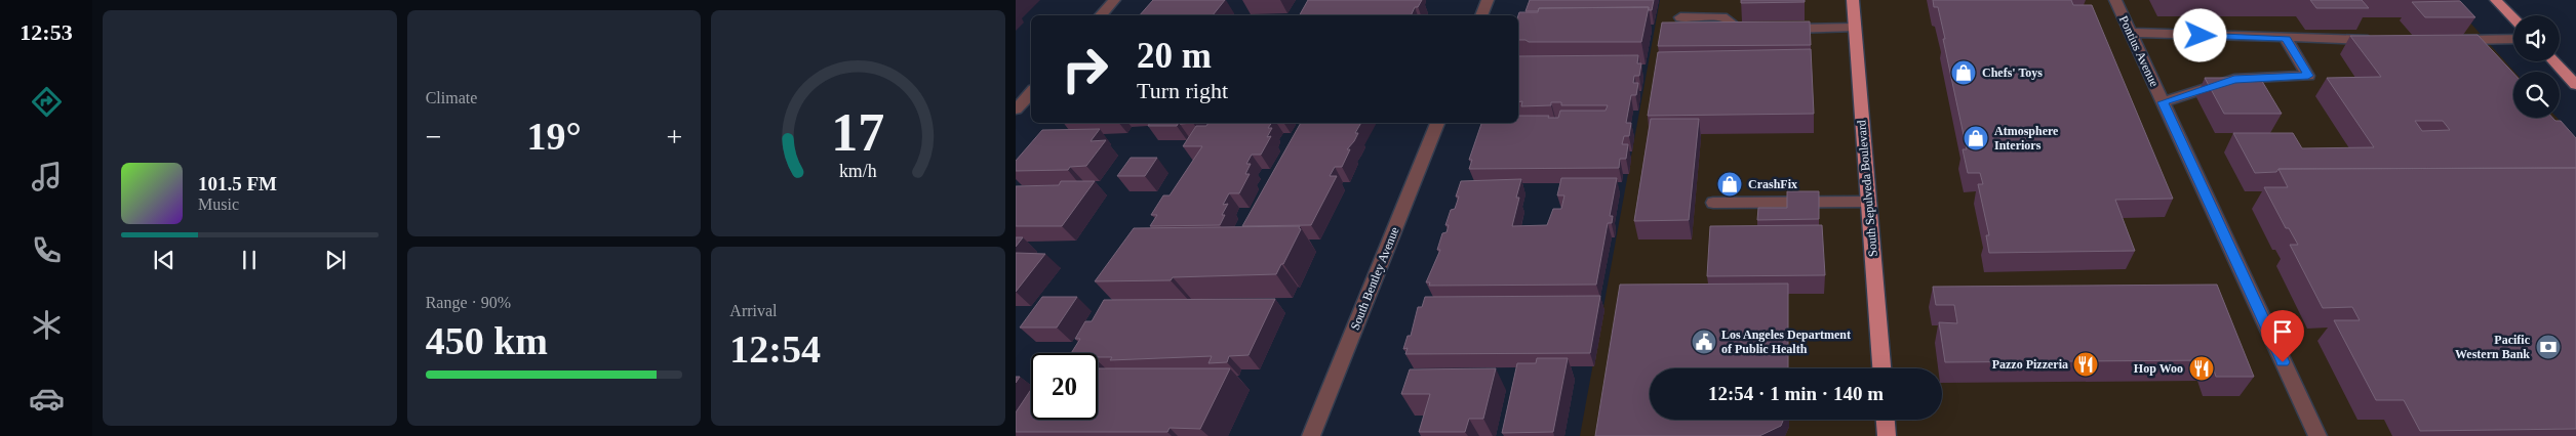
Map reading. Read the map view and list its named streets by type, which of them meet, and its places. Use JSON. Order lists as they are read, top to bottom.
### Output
{
  "streets": {
    "main road": ["South Sepulveda Boulevard"],
    "street": ["Pontius Avenue", "South Bentley Avenue"]
  },
  "places": {
    "shop": ["Chefs' Toys", "Atmosphere Interiors", "CrashFix"],
    "public building": ["Los Angeles Department of Public Health"],
    "bank": ["Pacific Western Bank"],
    "restaurant": ["Pazzo Pizzeria", "Hop Woo"]
  },
  "page": {
    "tabs": "12:53",
    "tile": [
      "Climate",
      ["Range · 90%", "450 km"],
      ["Arrival", "12:54"]
    ],
    "turn": ["20 m", "Turn right"],
    "heat": ["−", "19°", "+"],
    "song": ["101.5 FM", "Music"],
    "limit": "20",
    "trip": "12:54 · 1 min · 140 m",
    "gauge": ["17", "km/h"]
  }
}
